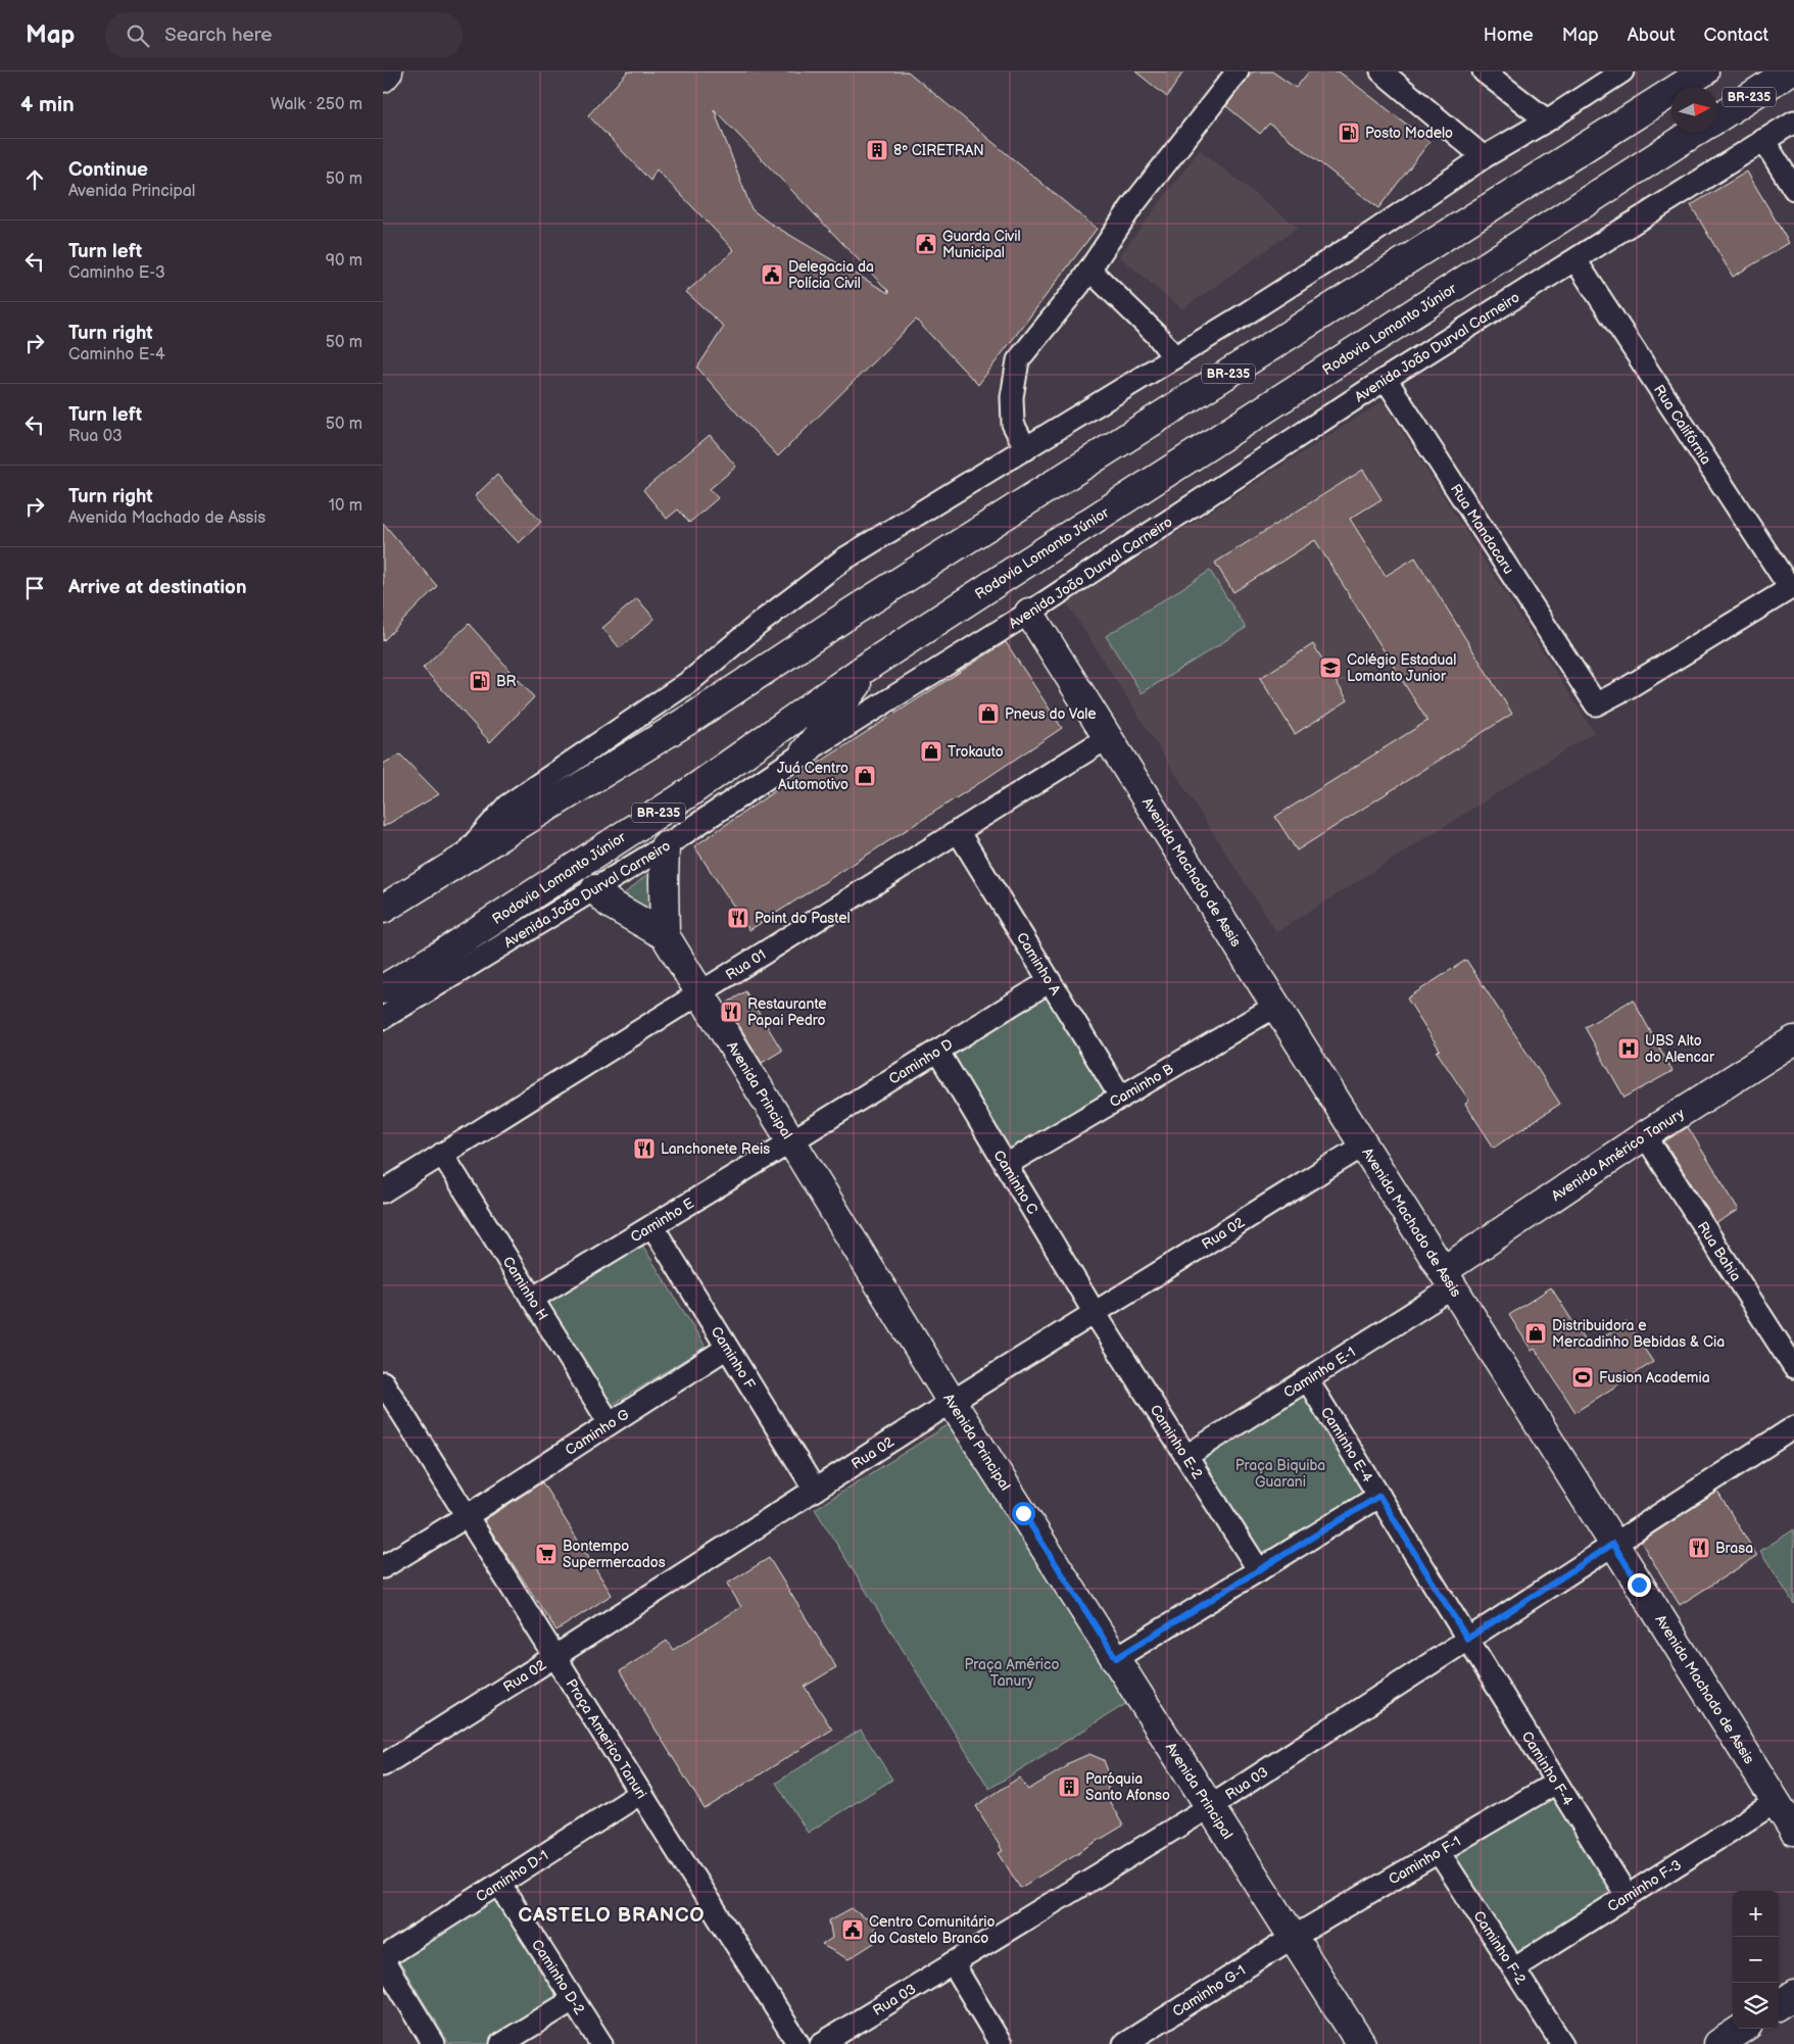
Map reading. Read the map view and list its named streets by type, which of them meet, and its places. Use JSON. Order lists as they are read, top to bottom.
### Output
{
  "streets": {
    "main road": [
      "BR-235",
      "Rodovia Lomanto Júnior",
      "Avenida Machado de Assis",
      "Avenida Principal",
      "Avenida Américo Tanury"
    ],
    "street": [
      "Avenida João Durval Carneiro",
      "Rua Califórnia",
      "Rua Mandacaru",
      "Caminho A",
      "Rua 01",
      "Caminho D",
      "Caminho B",
      "Caminho C",
      "Caminho E",
      "Rua 02",
      "Rua Bahia",
      "Caminho H",
      "Caminho F",
      "Caminho E-1",
      "Caminho G",
      "Caminho E-2",
      "Caminho E-4",
      "Praça Americo Tanuri",
      "Caminho F-4",
      "Rua 03",
      "Caminho F-1",
      "Caminho D-1",
      "Caminho F-3",
      "Caminho F-2",
      "Caminho D-2",
      "Caminho G-1"
    ]
  },
  "crossings": [
    ["Avenida João Durval Carneiro", "Rua Califórnia"],
    ["Avenida João Durval Carneiro", "Rua Mandacaru"],
    ["Avenida João Durval Carneiro", "Avenida Machado de Assis"],
    ["Rua Califórnia", "Rua Mandacaru"],
    ["Avenida Machado de Assis", "Rua 01"],
    ["Avenida Machado de Assis", "Caminho B"],
    ["Avenida Machado de Assis", "Avenida Américo Tanury"],
    ["Avenida Machado de Assis", "Rua 02"],
    ["Avenida Machado de Assis", "Caminho E-1"],
    ["Avenida Machado de Assis", "Rua 03"],
    ["Avenida Machado de Assis", "Caminho F-3"],
    ["Caminho A", "Rua 01"],
    ["Caminho A", "Caminho D"],
    ["Caminho A", "Caminho B"],
    ["Rua 01", "Avenida Principal"],
    ["Rua 01", "Caminho H"],
    ["Caminho D", "Avenida Principal"],
    ["Caminho D", "Caminho C"],
    ["Caminho D", "Caminho E"],
    ["Caminho B", "Caminho C"],
    ["Avenida Principal", "Caminho E"],
    ["Avenida Principal", "Rua 02"],
    ["Avenida Principal", "Rua 03"],
    ["Avenida Principal", "Caminho F-1"],
    ["Avenida Principal", "Caminho G-1"],
    ["Avenida Américo Tanury", "Rua Bahia"],
    ["Avenida Américo Tanury", "Caminho E-1"],
    ["Caminho C", "Rua 02"],
    ["Caminho C", "Caminho E-2"],
    ["Caminho E", "Caminho H"],
    ["Caminho E", "Caminho F"],
    ["Rua 02", "Caminho F"],
    ["Rua 02", "Caminho E-2"],
    ["Rua 02", "Praça Americo Tanuri"],
    ["Caminho H", "Caminho G"],
    ["Caminho F", "Caminho G"],
    ["Caminho E-1", "Caminho E-2"],
    ["Caminho E-1", "Caminho E-4"],
    ["Caminho G", "Praça Americo Tanuri"],
    ["Caminho E-4", "Caminho F-4"],
    ["Caminho E-4", "Rua 03"],
    ["Praça Americo Tanuri", "Caminho D-1"],
    ["Caminho F-4", "Rua 03"],
    ["Caminho F-4", "Caminho F-1"],
    ["Caminho F-4", "Caminho F-3"],
    ["Caminho F-1", "Caminho F-2"],
    ["Caminho F-1", "Caminho G-1"],
    ["Caminho D-1", "Caminho D-2"],
    ["Caminho F-3", "Caminho F-2"]
  ],
  "districts": ["CASTELO BRANCO"],
  "parks": ["Praça Biquiba Guarani", "Praça Américo Tanury"],
  "places": {
    "fuel station": ["Posto Modelo", "BR"],
    "building": ["8º CIRETRAN", "Paróquia Santo Afonso"],
    "public building": ["Guarda Civil Municipal", "Delegacia da Polícia Civil", "Centro Comunitário do Castelo Branco"],
    "school or university": ["Colégio Estadual Lomanto Junior"],
    "shop": [
      "Pneus do Vale",
      "Trokauto",
      "Juá Centro Automotivo",
      "Distribuidora e Mercadinho Bebidas & Cia"
    ],
    "restaurant": [
      "Point do Pastel",
      "Restaurante Papai Pedro",
      "Lanchonete Reis",
      "Brasa"
    ],
    "hospital": ["UBS Alto do Alencar"],
    "sports": ["Fusion Academia"],
    "supermarket": ["Bontempo Supermercados"]
  },
  "north": "right",
  "page": {
    "header": "Map",
    "search": "Search here",
    "nav": [
      "Home",
      "Map",
      "About",
      "Contact"
    ],
    "heading": ["4 min", "Walk · 250 m"],
    "list": [
      ["Continue", "Avenida Principal", "50 m"],
      ["Turn left", "Caminho E-3", "90 m"],
      ["Turn right", "Caminho E-4", "50 m"],
      ["Turn left", "Rua 03", "50 m"],
      ["Turn right", "Avenida Machado de Assis", "10 m"],
      "Arrive at destination"
    ],
    "map_buttons": ["+", "−"]
  }
}
